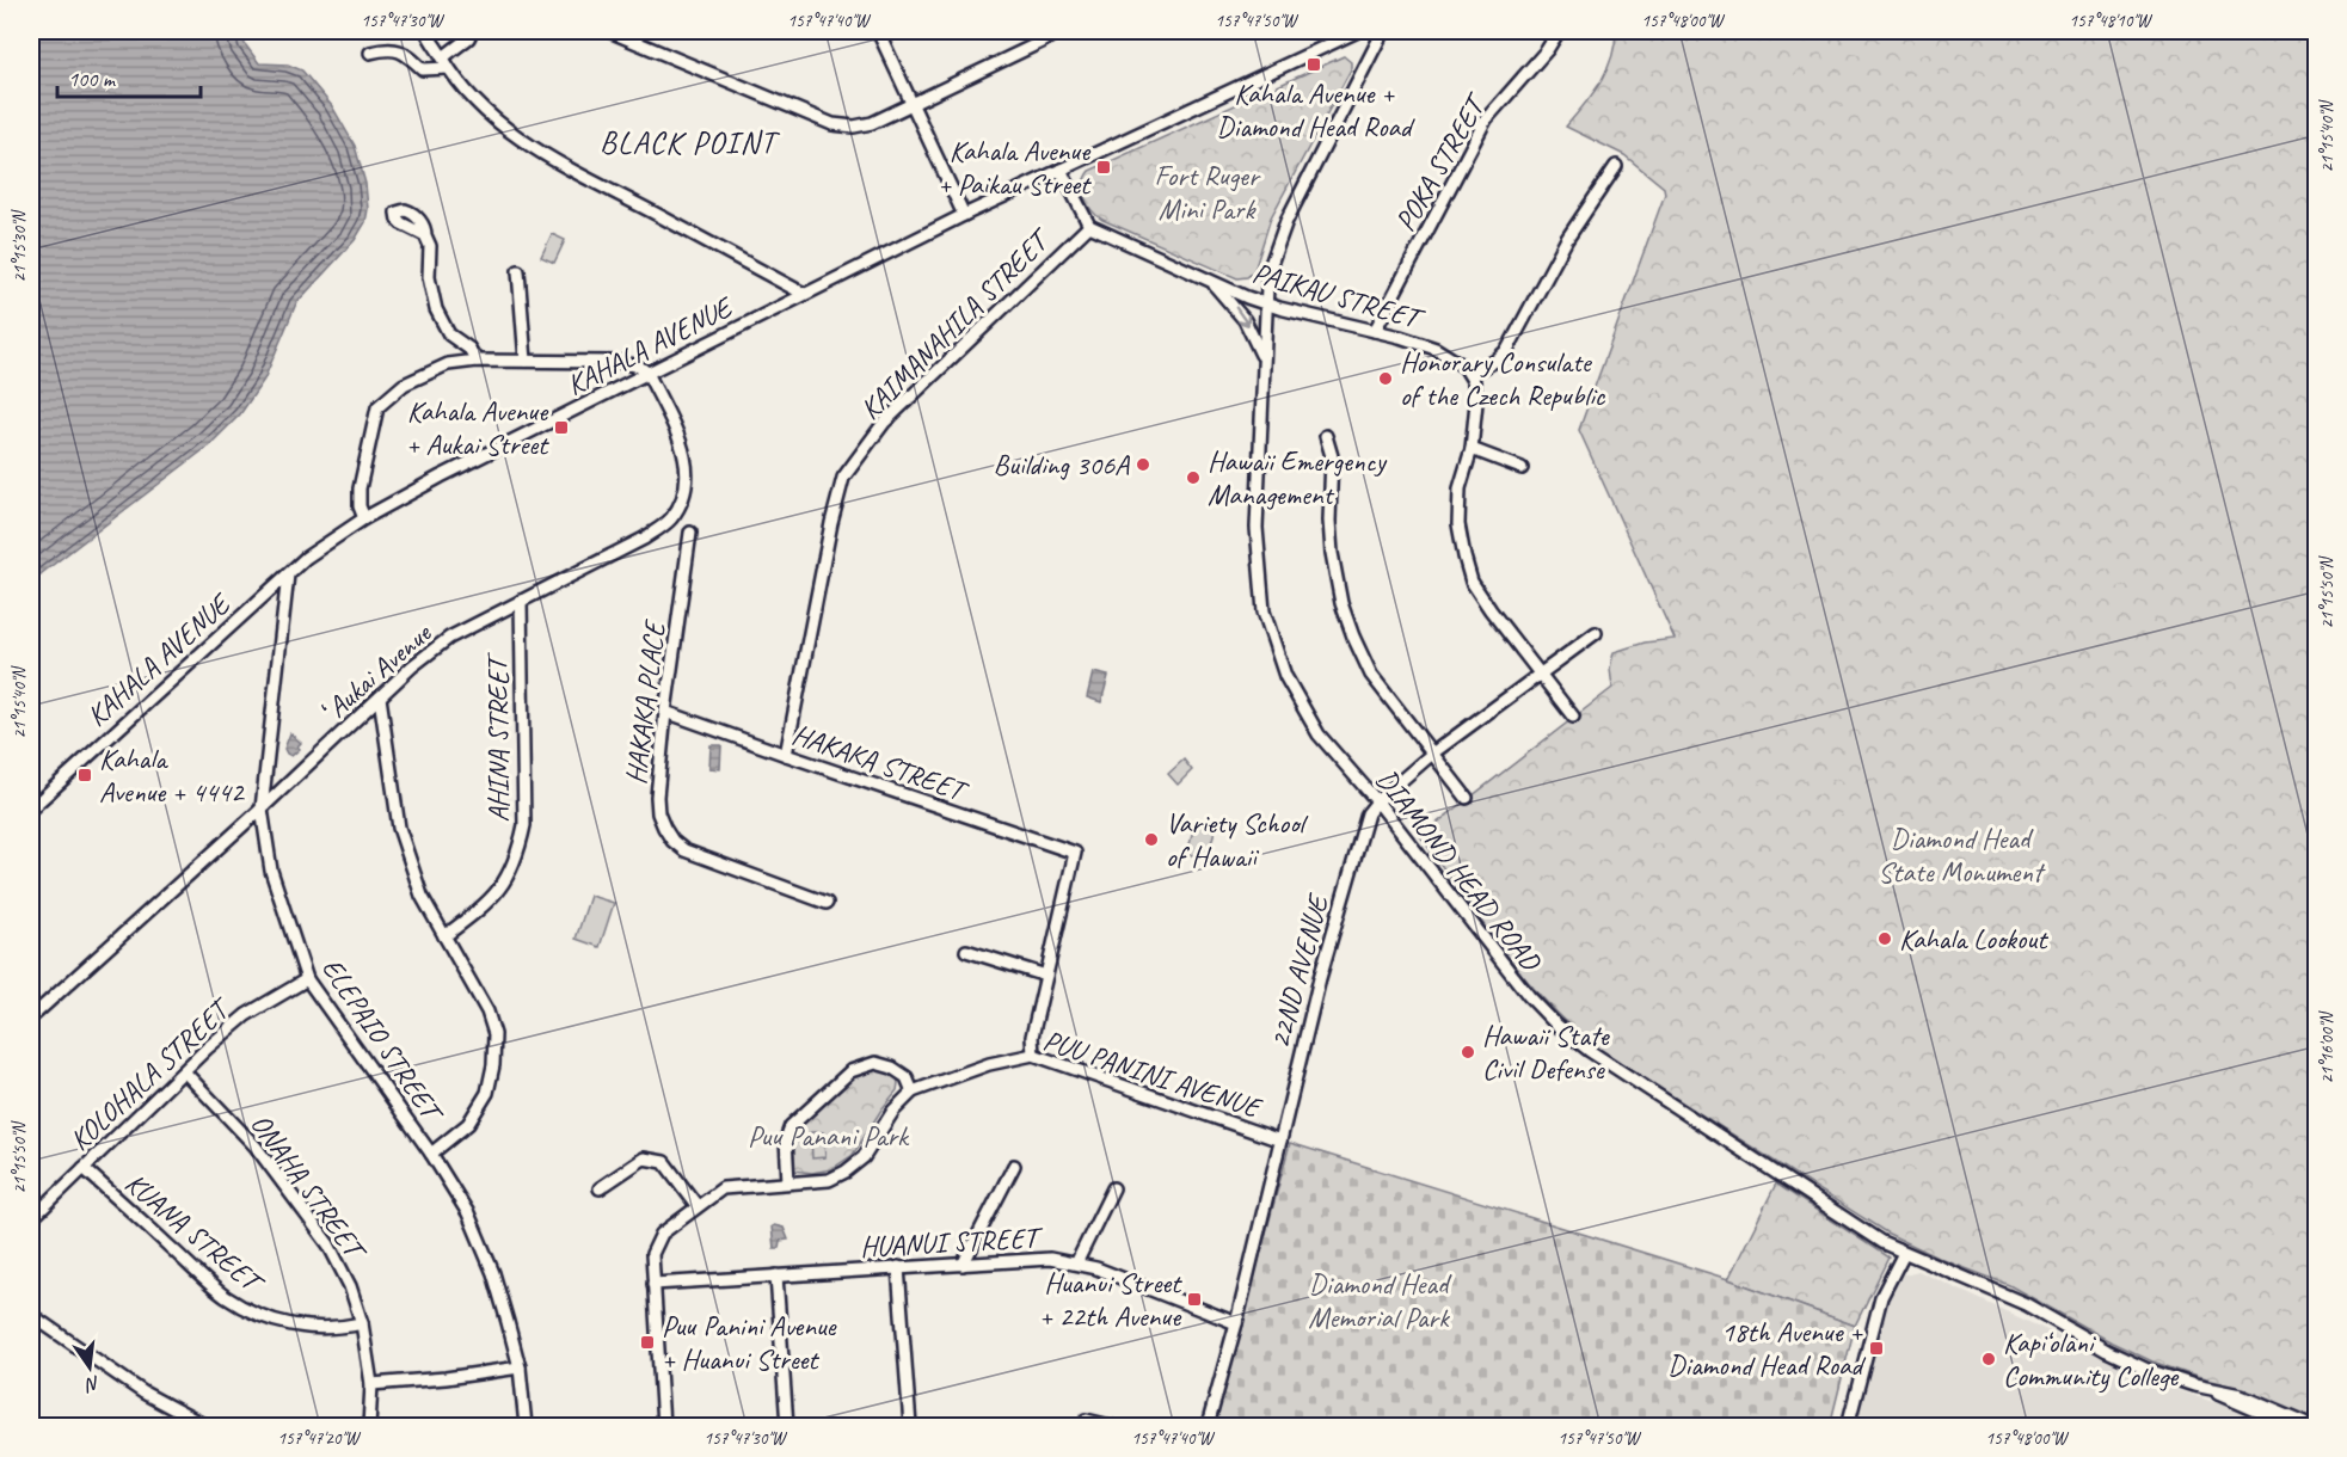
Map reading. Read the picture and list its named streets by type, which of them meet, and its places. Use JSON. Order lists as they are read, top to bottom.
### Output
{
  "streets": {
    "street": [
      "POKA STREET",
      "PAIKAU STREET",
      "KAIMANAHILA STREET",
      "KAHALA AVENUE",
      "ʻAukai Avenue",
      "HAKAKA PLACE",
      "AHINA STREET",
      "HAKAKA STREET",
      "DIAMOND HEAD ROAD",
      "22ND AVENUE",
      "ELEPAIO STREET",
      "PUU PANINI AVENUE",
      "KOLOHALA STREET",
      "ONAHA STREET",
      "KUANA STREET",
      "HUANUI STREET"
    ]
  },
  "crossings": [
    ["POKA STREET", "PAIKAU STREET"],
    ["PAIKAU STREET", "KAIMANAHILA STREET"],
    ["PAIKAU STREET", "DIAMOND HEAD ROAD"],
    ["KAIMANAHILA STREET", "HAKAKA STREET"],
    ["KAHALA AVENUE", "ʻAukai Avenue"],
    ["KAHALA AVENUE", "ELEPAIO STREET"],
    ["ʻAukai Avenue", "AHINA STREET"],
    ["ʻAukai Avenue", "ELEPAIO STREET"],
    ["HAKAKA PLACE", "HAKAKA STREET"],
    ["DIAMOND HEAD ROAD", "22ND AVENUE"],
    ["22ND AVENUE", "PUU PANINI AVENUE"],
    ["22ND AVENUE", "HUANUI STREET"],
    ["ELEPAIO STREET", "KOLOHALA STREET"],
    ["PUU PANINI AVENUE", "HUANUI STREET"],
    ["KOLOHALA STREET", "ONAHA STREET"],
    ["KOLOHALA STREET", "KUANA STREET"],
    ["ONAHA STREET", "KUANA STREET"]
  ],
  "districts": ["BLACK POINT"],
  "parks": [
    "Fort Ruger Mini Park",
    "Diamond Head State Monument",
    "Puu Panani Park",
    "Diamond Head Memorial Park"
  ],
  "places": {
    "transit": [
      "Kahala Avenue + Diamond Head Road",
      "Kahala Avenue + Paikau Street",
      "Kahala Avenue + Aukai Street",
      "Kahala Avenue + 4442",
      "Huanui Street + 22th Avenue",
      "Puu Panini Avenue + Huanui Street",
      "18th Avenue + Diamond Head Road"
    ],
    "other": [
      "Honorary Consulate of the Czech Republic",
      "Building 306A",
      "Hawaii Emergency Management",
      "Variety School of Hawaii",
      "Kahala Lookout",
      "Hawaii State Civil Defense",
      "Kapi‘olani Community College"
    ]
  },
  "scale_bar": "100 m",
  "north": "bottom",
  "coordinates": [
    "157°47'30\"W",
    "157°47'40\"W",
    "157°47'50\"W",
    "157°48'00\"W",
    "157°48'10\"W",
    "21°15'40\"N",
    "21°15'30\"N",
    "21°15'50\"N",
    "21°16'00\"N",
    "157°47'20\"W"
  ]
}
